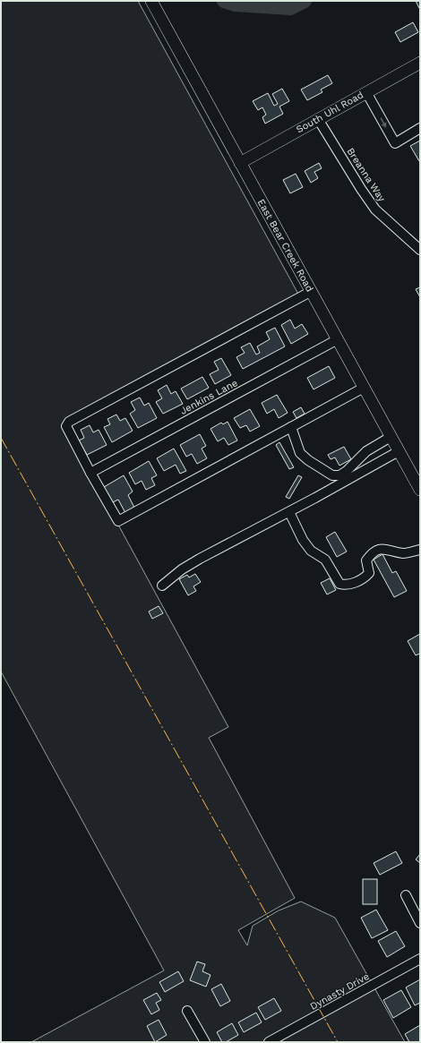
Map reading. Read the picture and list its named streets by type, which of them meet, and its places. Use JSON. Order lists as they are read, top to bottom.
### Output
{
  "streets": {
    "main road": ["South Uhl Road", "East Bear Creek Road"],
    "street": ["Breanna Way", "Jenkins Lane", "Dynasty Drive"]
  },
  "crossings": [
    ["South Uhl Road", "Breanna Way"],
    ["South Uhl Road", "East Bear Creek Road"],
    ["East Bear Creek Road", "Jenkins Lane"]
  ]
}
